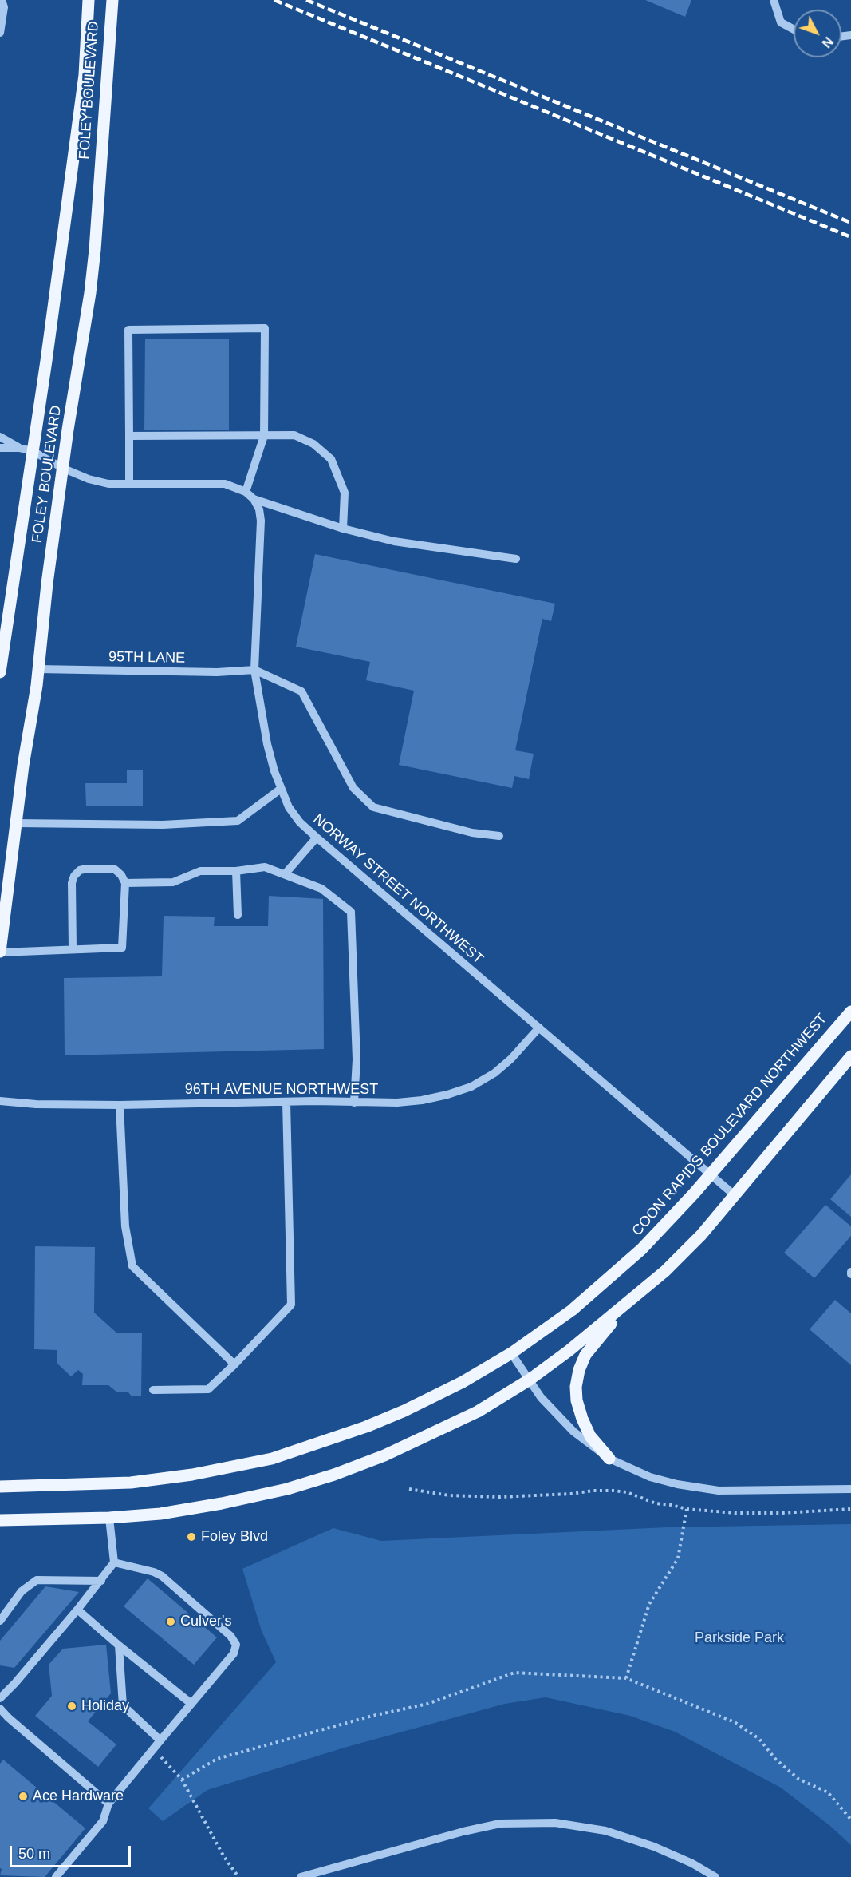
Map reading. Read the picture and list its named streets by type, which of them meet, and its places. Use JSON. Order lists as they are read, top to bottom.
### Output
{
  "streets": {
    "main road": ["FOLEY BOULEVARD", "COON RAPIDS BOULEVARD NORTHWEST"],
    "street": ["95TH LANE", "NORWAY STREET NORTHWEST", "96TH AVENUE NORTHWEST"]
  },
  "crossings": [
    ["FOLEY BOULEVARD", "95TH LANE"],
    ["95TH LANE", "NORWAY STREET NORTHWEST"],
    ["NORWAY STREET NORTHWEST", "96TH AVENUE NORTHWEST"],
    ["NORWAY STREET NORTHWEST", "COON RAPIDS BOULEVARD NORTHWEST"]
  ],
  "parks": ["Parkside Park"],
  "places": [
    "Foley Blvd",
    "Culver's",
    "Holiday",
    "Ace Hardware"
  ],
  "scale_bar": "50 m",
  "north": "bottom right"
}
